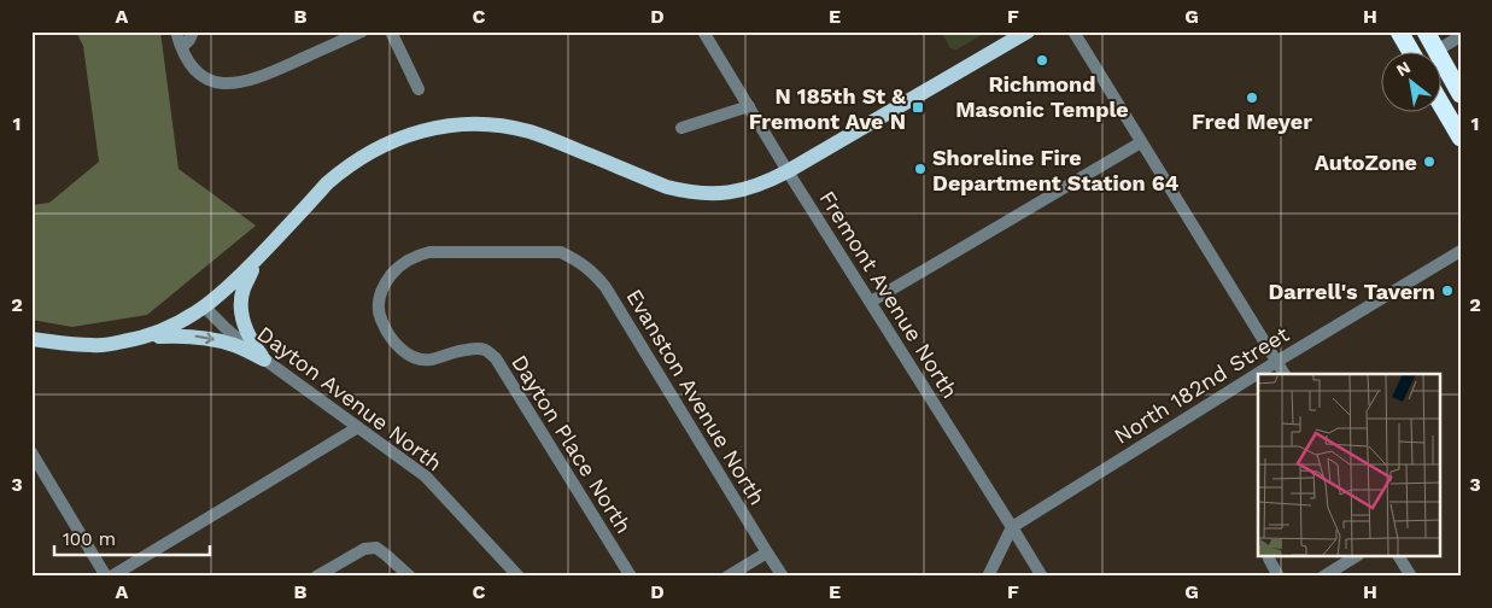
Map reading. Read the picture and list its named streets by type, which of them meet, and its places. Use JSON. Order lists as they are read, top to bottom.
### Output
{
  "streets": {
    "street": [
      "Fremont Avenue North",
      "North 182nd Street",
      "Evanston Avenue North",
      "Dayton Avenue North",
      "Dayton Place North"
    ]
  },
  "crossings": [
    ["Fremont Avenue North", "North 182nd Street"],
    ["Evanston Avenue North", "Dayton Place North"]
  ],
  "places": {
    "other": [
      "Richmond Masonic Temple",
      "Fred Meyer",
      "AutoZone",
      "Shoreline Fire Department Station 64",
      "Darrell's Tavern"
    ],
    "transit": ["N 185th St & Fremont Ave N"]
  },
  "scale_bar": "100 m",
  "north": "top left",
  "grid": {
    "columns": [
      "A",
      "B",
      "C",
      "D",
      "E",
      "F",
      "G",
      "H"
    ],
    "rows": ["1", "2", "3"]
  }
}
